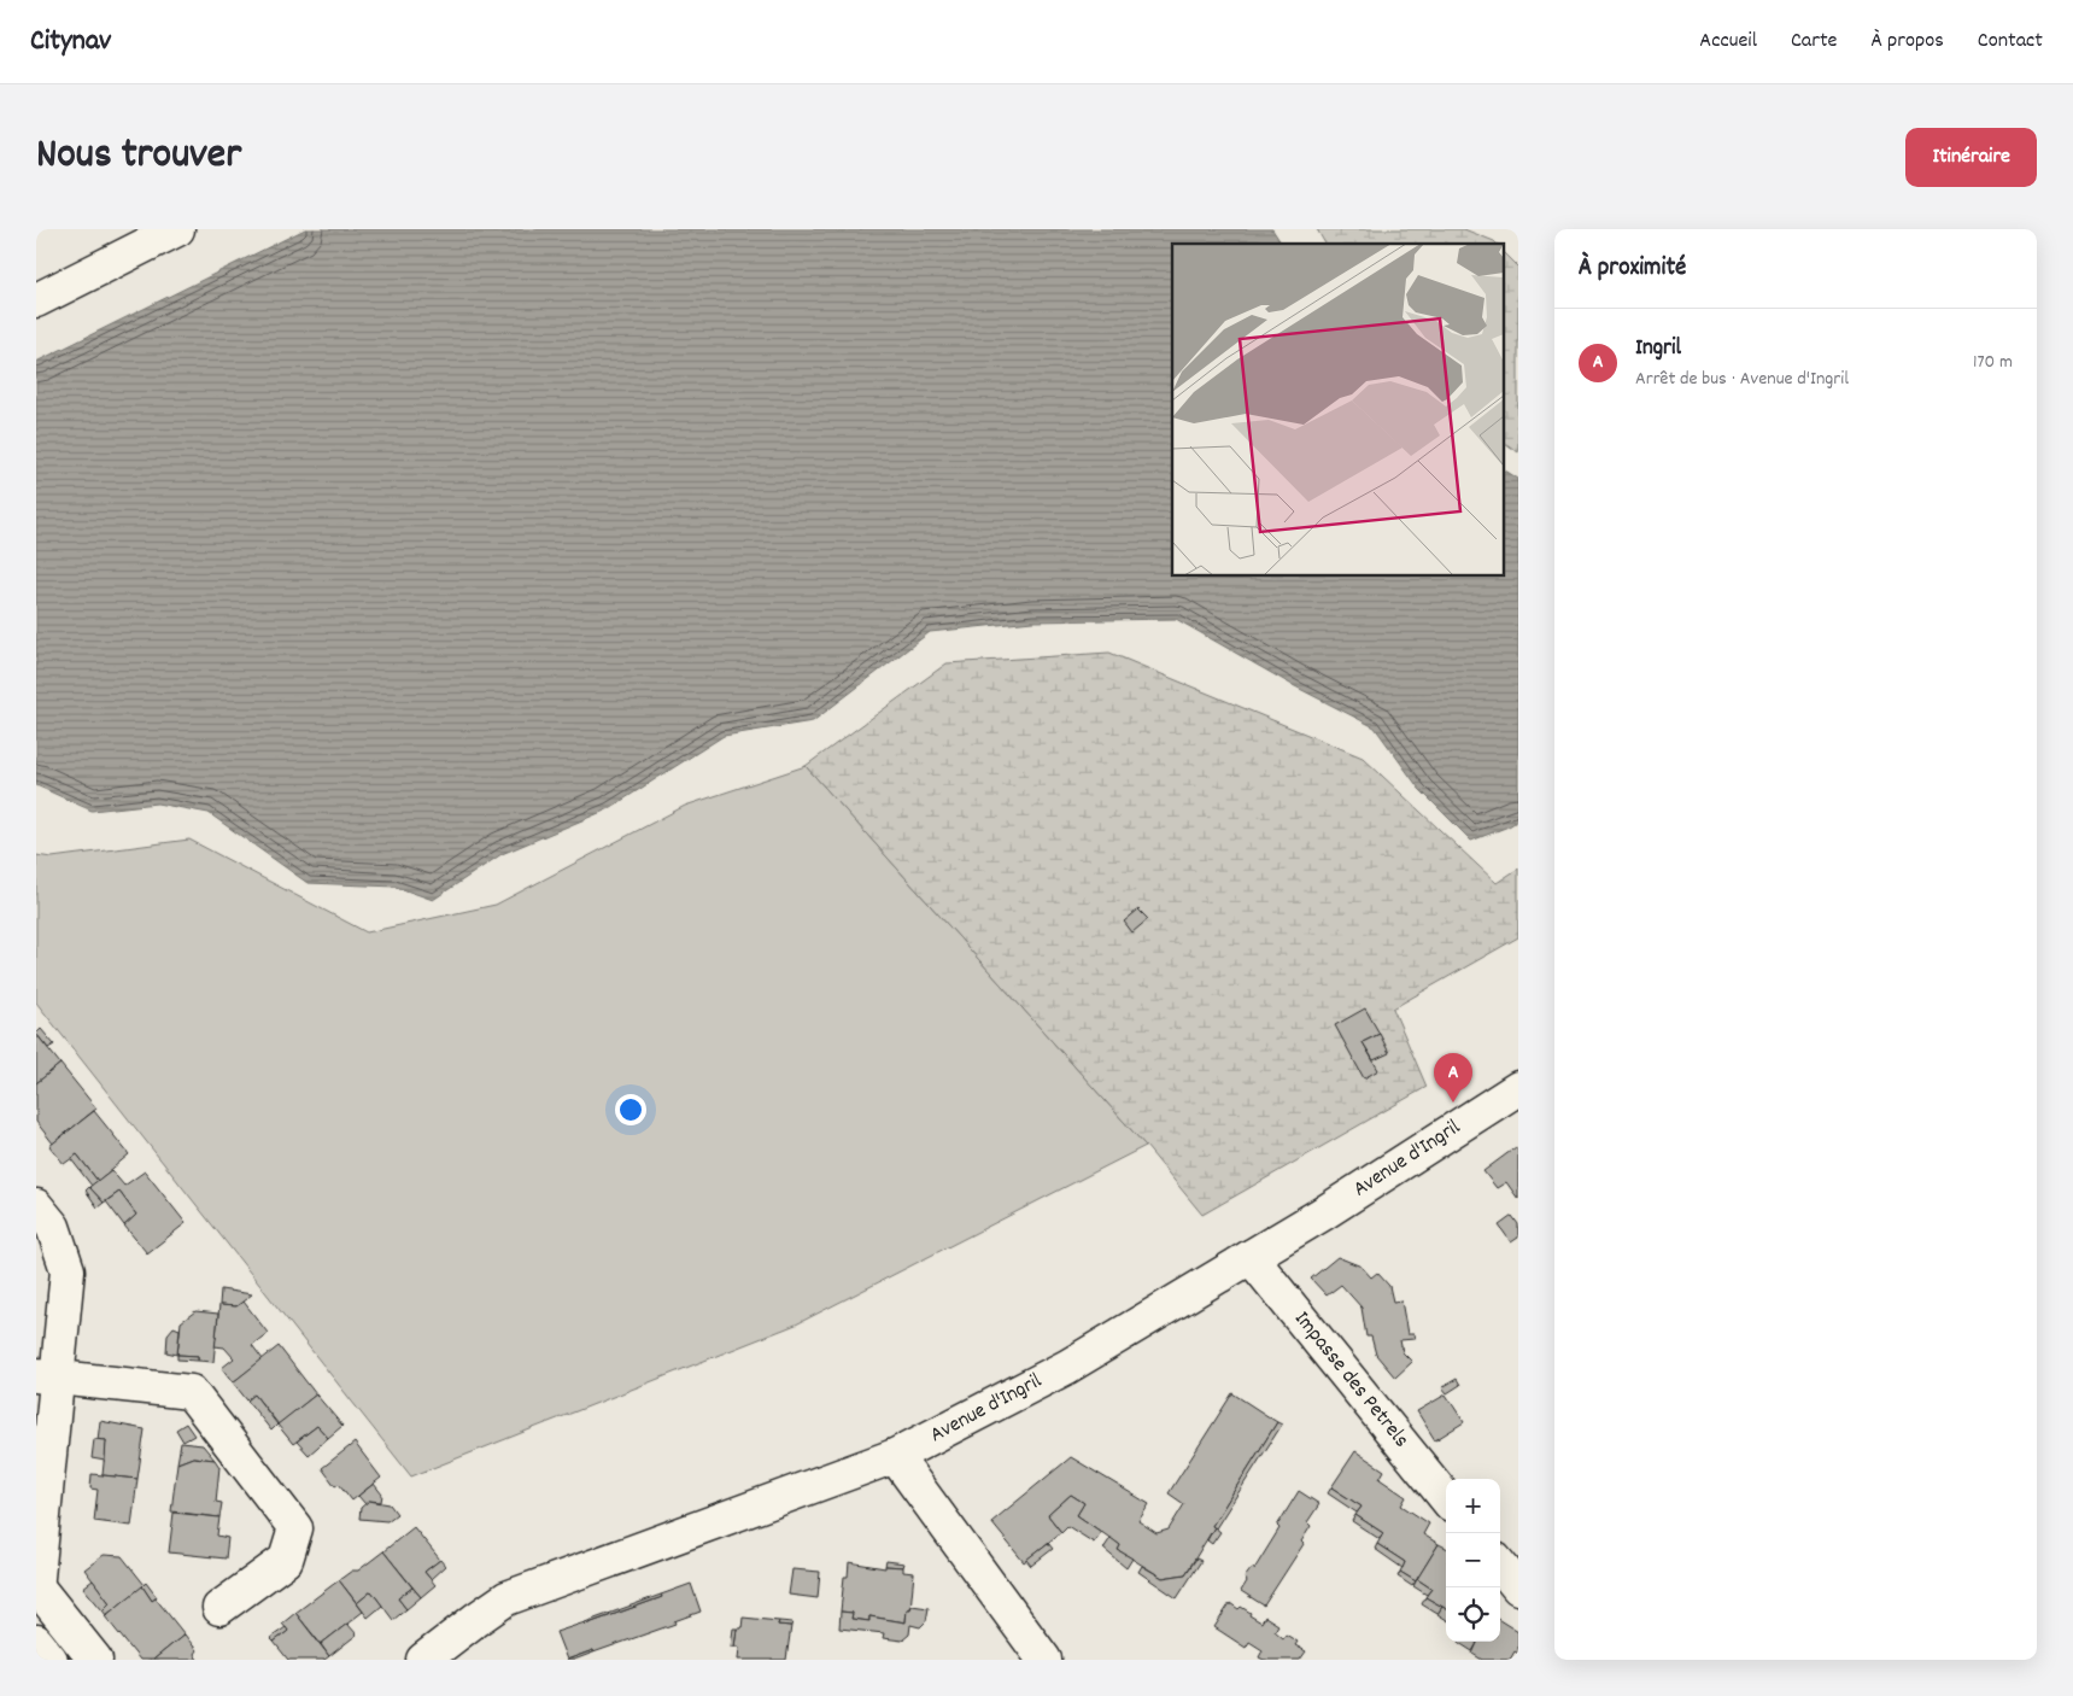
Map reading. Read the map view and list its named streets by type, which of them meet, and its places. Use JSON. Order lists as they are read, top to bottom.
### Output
{
  "streets": {
    "street": ["Avenue d'Ingril", "Impasse des Petrels"]
  },
  "crossings": [
    ["Avenue d'Ingril", "Impasse des Petrels"]
  ],
  "page": {
    "header": "Citynav",
    "nav": [
      "Accueil",
      "Carte",
      "À propos",
      "Contact"
    ],
    "title": "Nous trouver",
    "buttons": "Itinéraire",
    "heading": "À proximité",
    "list": [
      {
        "mark": "A",
        "name": "Ingril",
        "note": "Arrêt de bus · Avenue d'Ingril",
        "value": "170 m"
      }
    ],
    "pins": "A",
    "map_buttons": ["+", "−"]
  }
}
